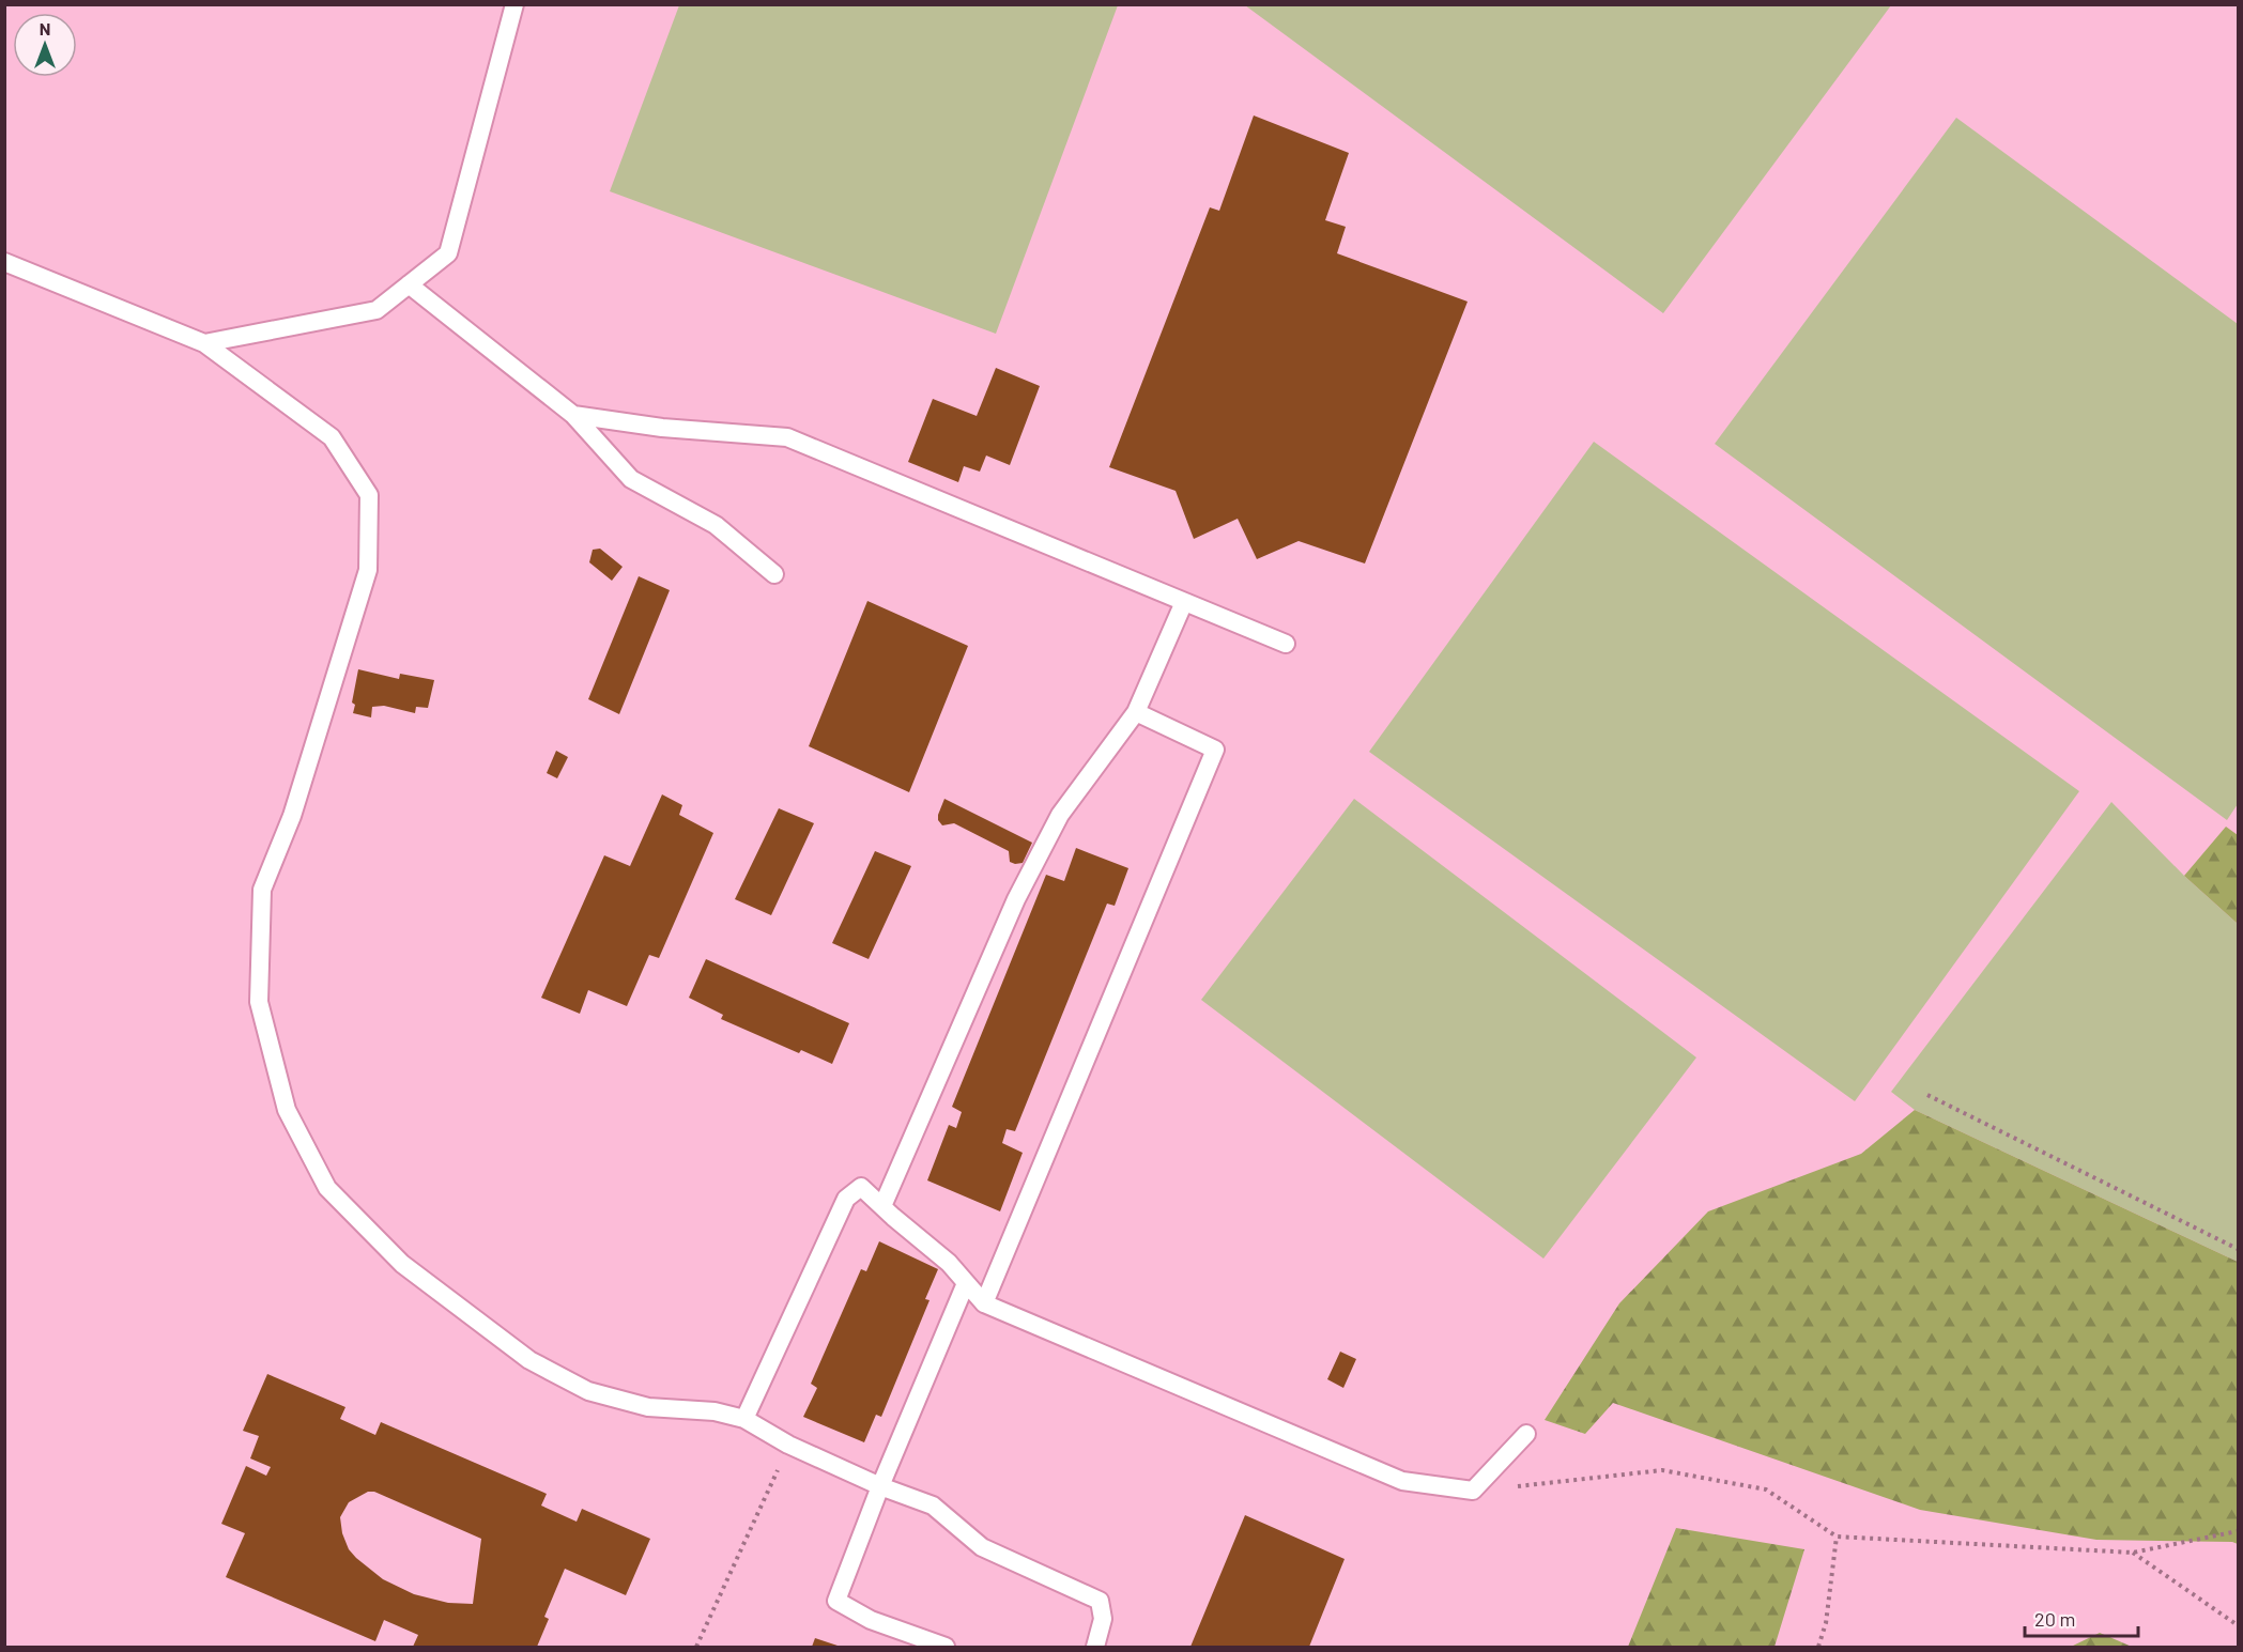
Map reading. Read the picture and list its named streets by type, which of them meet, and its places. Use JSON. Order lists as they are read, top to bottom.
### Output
{
  "scale_bar": "20 m",
  "north": "top"
}
